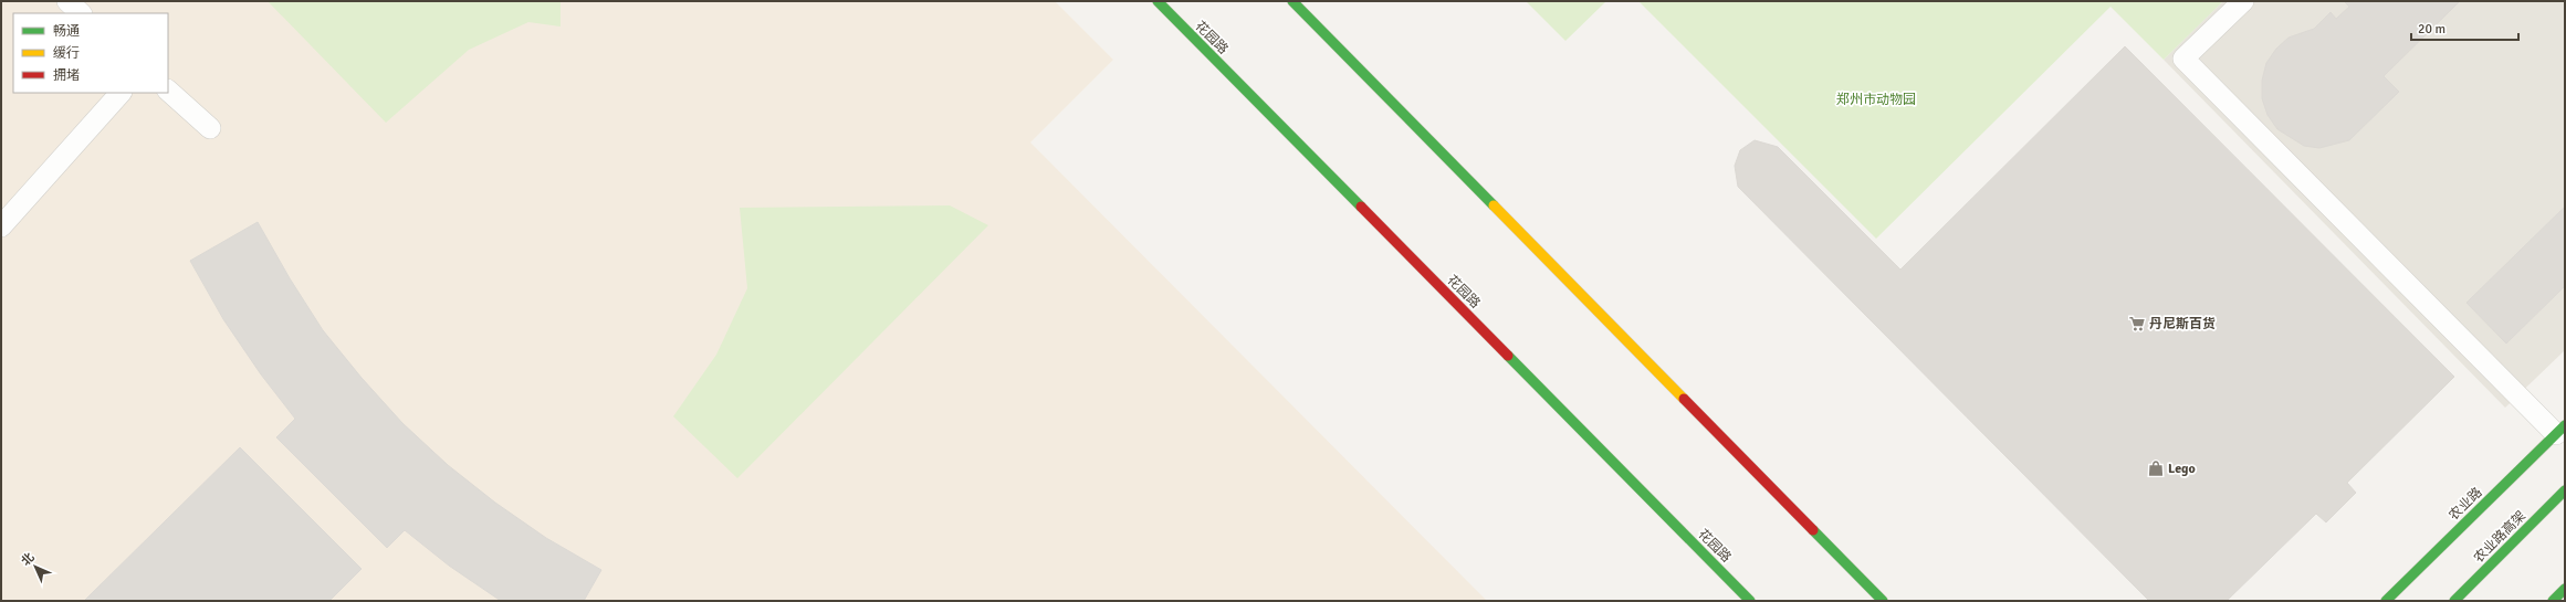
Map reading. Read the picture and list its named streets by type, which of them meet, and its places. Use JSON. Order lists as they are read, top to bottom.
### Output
{
  "streets": {
    "main road": ["花园路", "农业路", "农业路高架"]
  },
  "parks": ["郑州市动物园"],
  "places": {
    "supermarket": ["丹尼斯百货"],
    "shop": ["Lego"]
  },
  "legend": ["畅通", "缓行", "拥堵"],
  "scale_bar": "20 m",
  "north": "top left"
}
